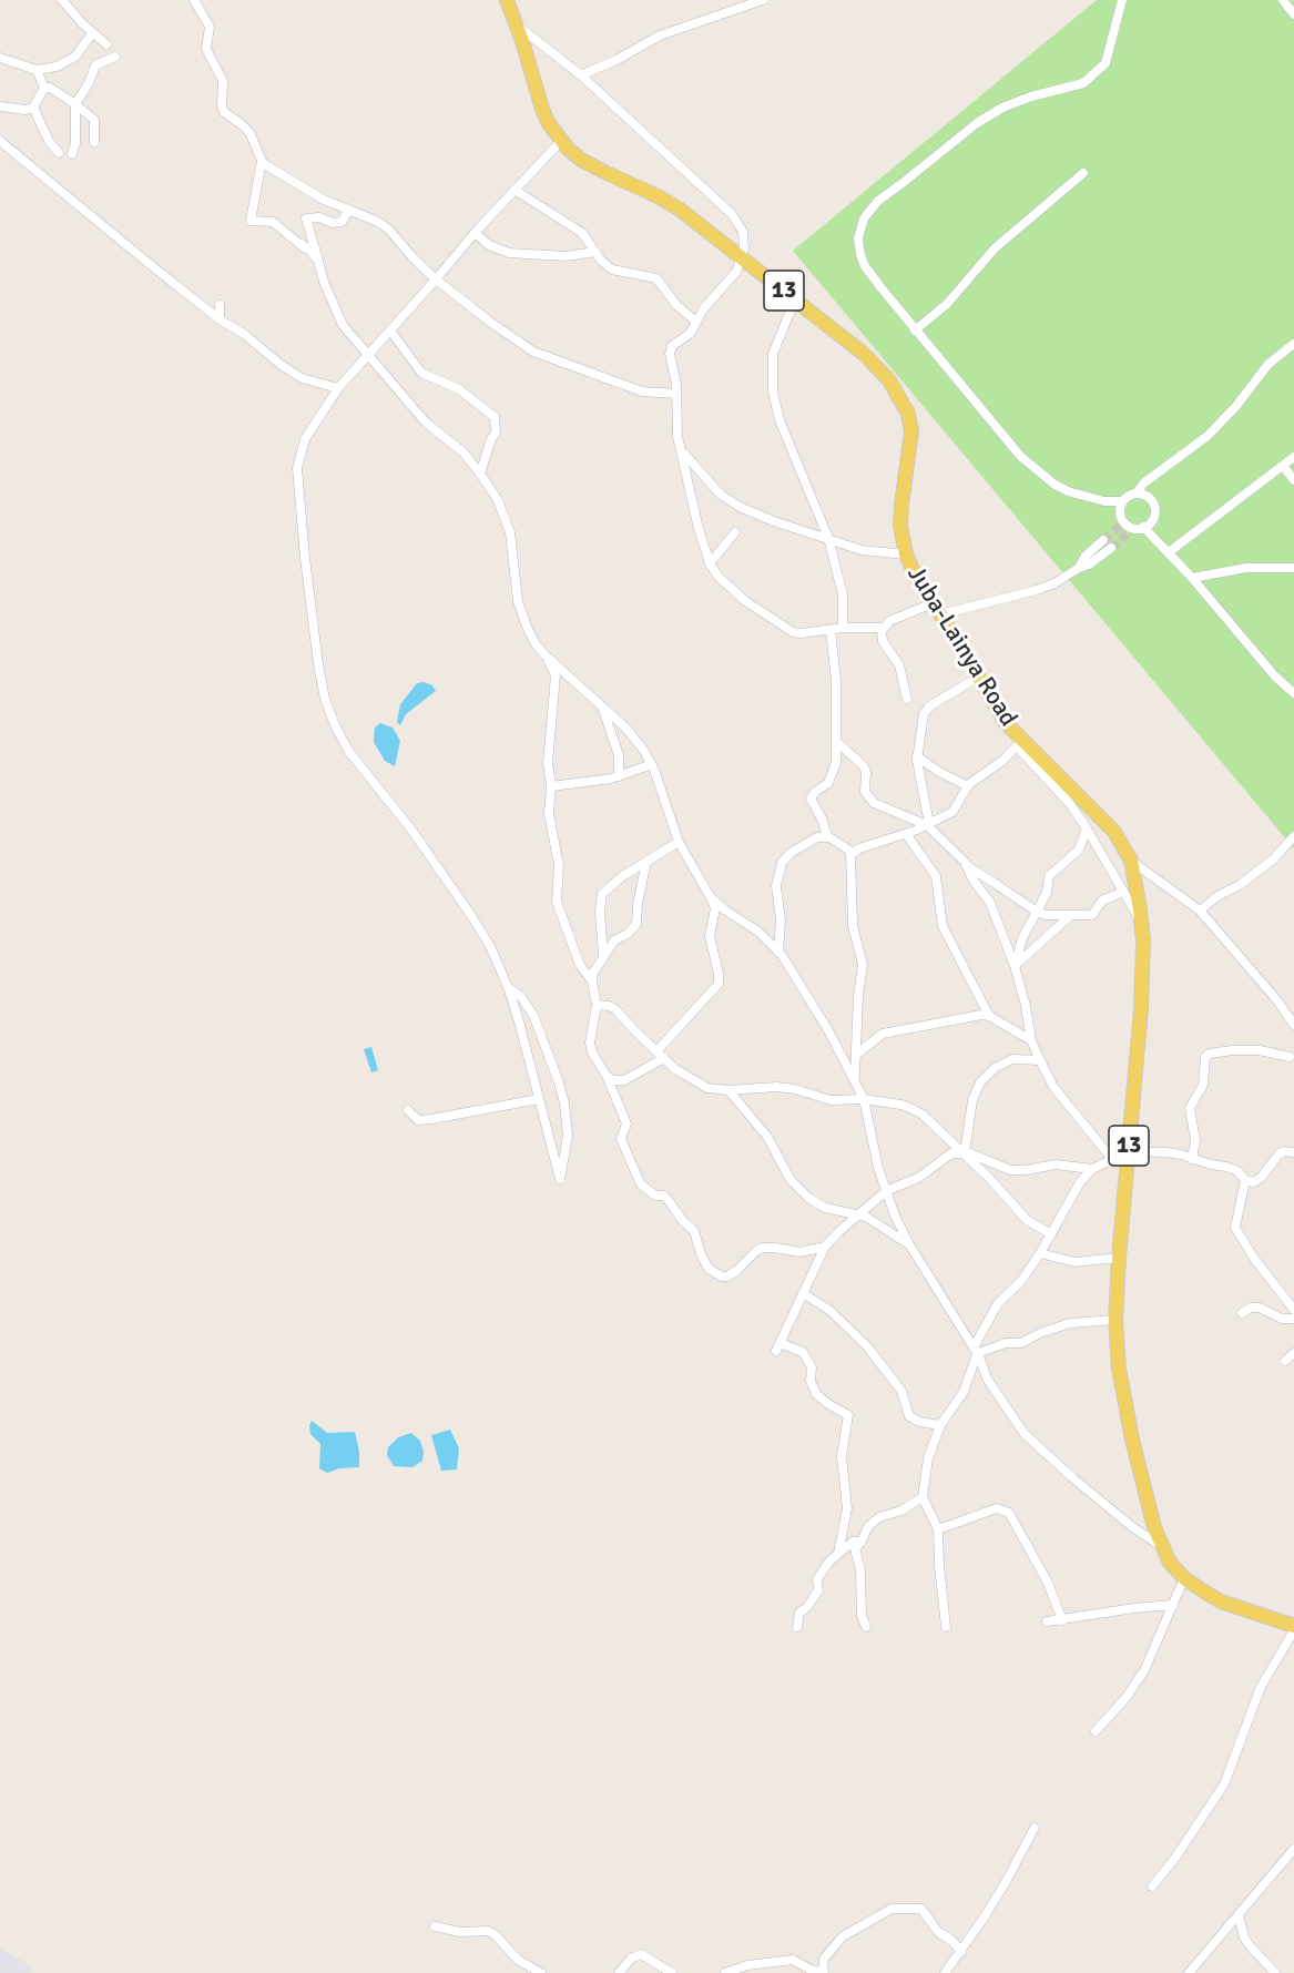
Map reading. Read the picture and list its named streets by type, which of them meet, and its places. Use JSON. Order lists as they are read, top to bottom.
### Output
{
  "streets": {
    "main road": ["13", "Juba-Lainya Road"]
  }
}
